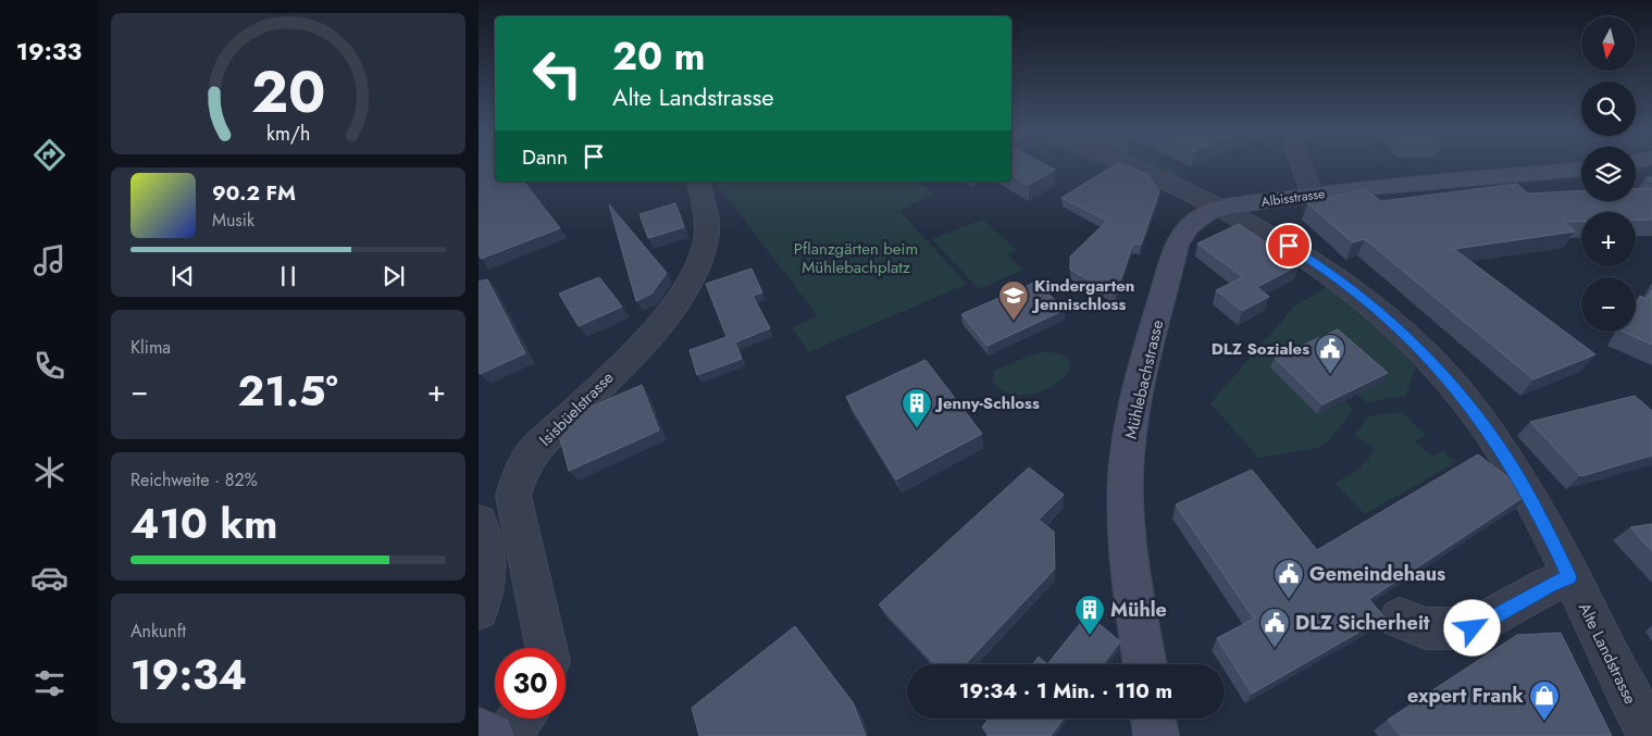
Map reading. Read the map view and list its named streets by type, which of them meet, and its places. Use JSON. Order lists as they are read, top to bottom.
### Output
{
  "streets": {
    "main road": ["Albisstrasse", "Mühlebachstrasse"],
    "street": ["Isisbüelstrasse", "Alte Landstrasse"]
  },
  "crossings": [
    ["Albisstrasse", "Mühlebachstrasse"],
    ["Albisstrasse", "Alte Landstrasse"],
    ["Mühlebachstrasse", "Alte Landstrasse"]
  ],
  "parks": ["Pflanzgärten beim Mühlebachplatz"],
  "places": {
    "school or university": ["Kindergarten Jennischloss"],
    "public building": ["DLZ Soziales", "Gemeindehaus", "DLZ Sicherheit"],
    "building": ["Jenny-Schloss", "Mühle"],
    "shop": ["expert Frank"]
  },
  "north": "bottom",
  "page": {
    "tabs": "19:33",
    "map_buttons": ["+", "−"],
    "turn": ["20 m", "Alte Landstrasse"],
    "then": "Dann",
    "song": ["90.2 FM", "Musik"],
    "tile": [
      "Klima",
      ["Reichweite · 82%", "410 km"],
      ["Ankunft", "19:34"]
    ],
    "heat": ["−", "21.5°", "+"],
    "limit": "30",
    "trip": "19:34 · 1 Min. · 110 m",
    "gauge": ["20", "km/h"]
  }
}
